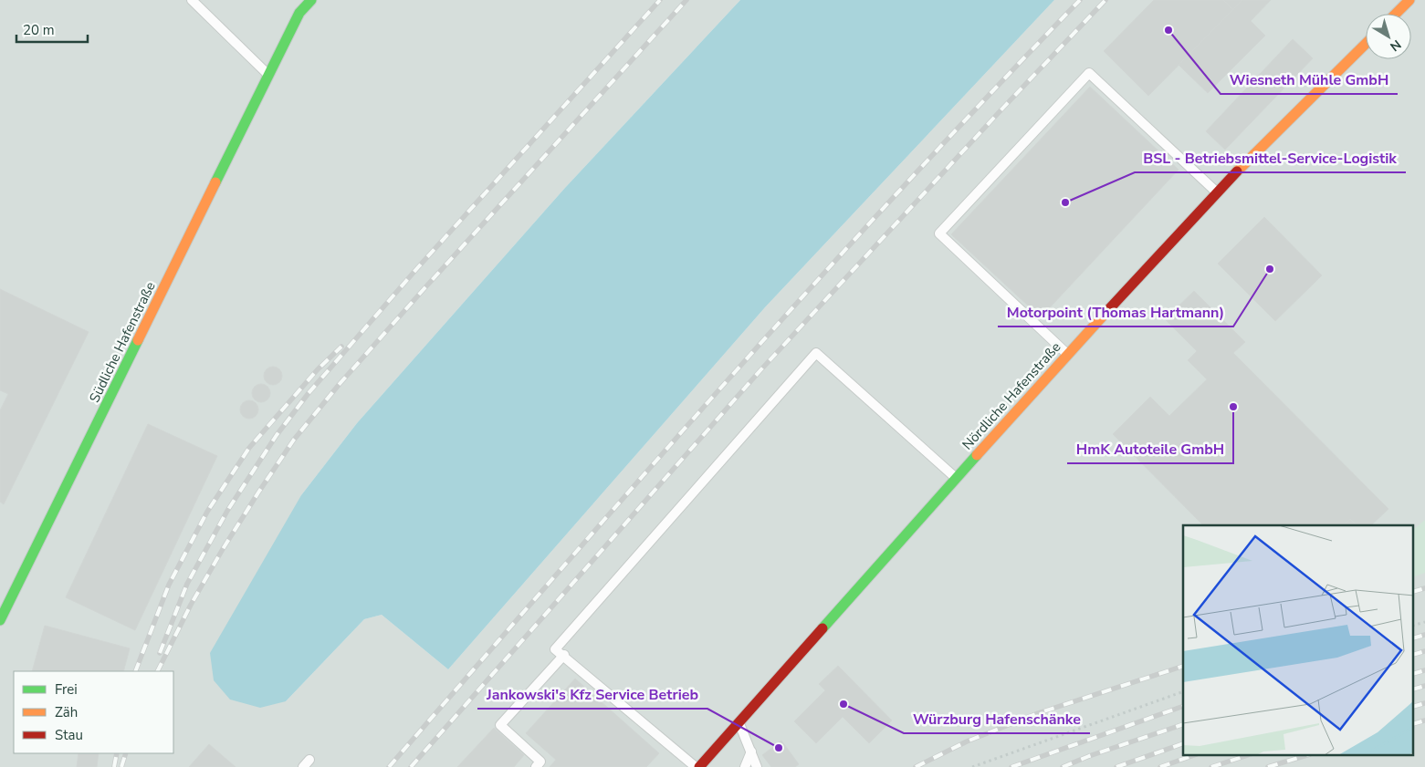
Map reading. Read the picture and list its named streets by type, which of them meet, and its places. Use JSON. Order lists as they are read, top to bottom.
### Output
{
  "streets": {
    "street": ["Südliche Hafenstraße", "Nördliche Hafenstraße"]
  },
  "places": [
    "Wiesneth Mühle GmbH",
    "BSL - Betriebsmittel-Service-Logistik",
    "Motorpoint (Thomas Hartmann)",
    "HmK Autoteile GmbH",
    "Würzburg Hafenschänke",
    "Jankowski's Kfz Service Betrieb"
  ],
  "legend": ["Frei", "Zäh", "Stau"],
  "scale_bar": "20 m",
  "north": "bottom right"
}
